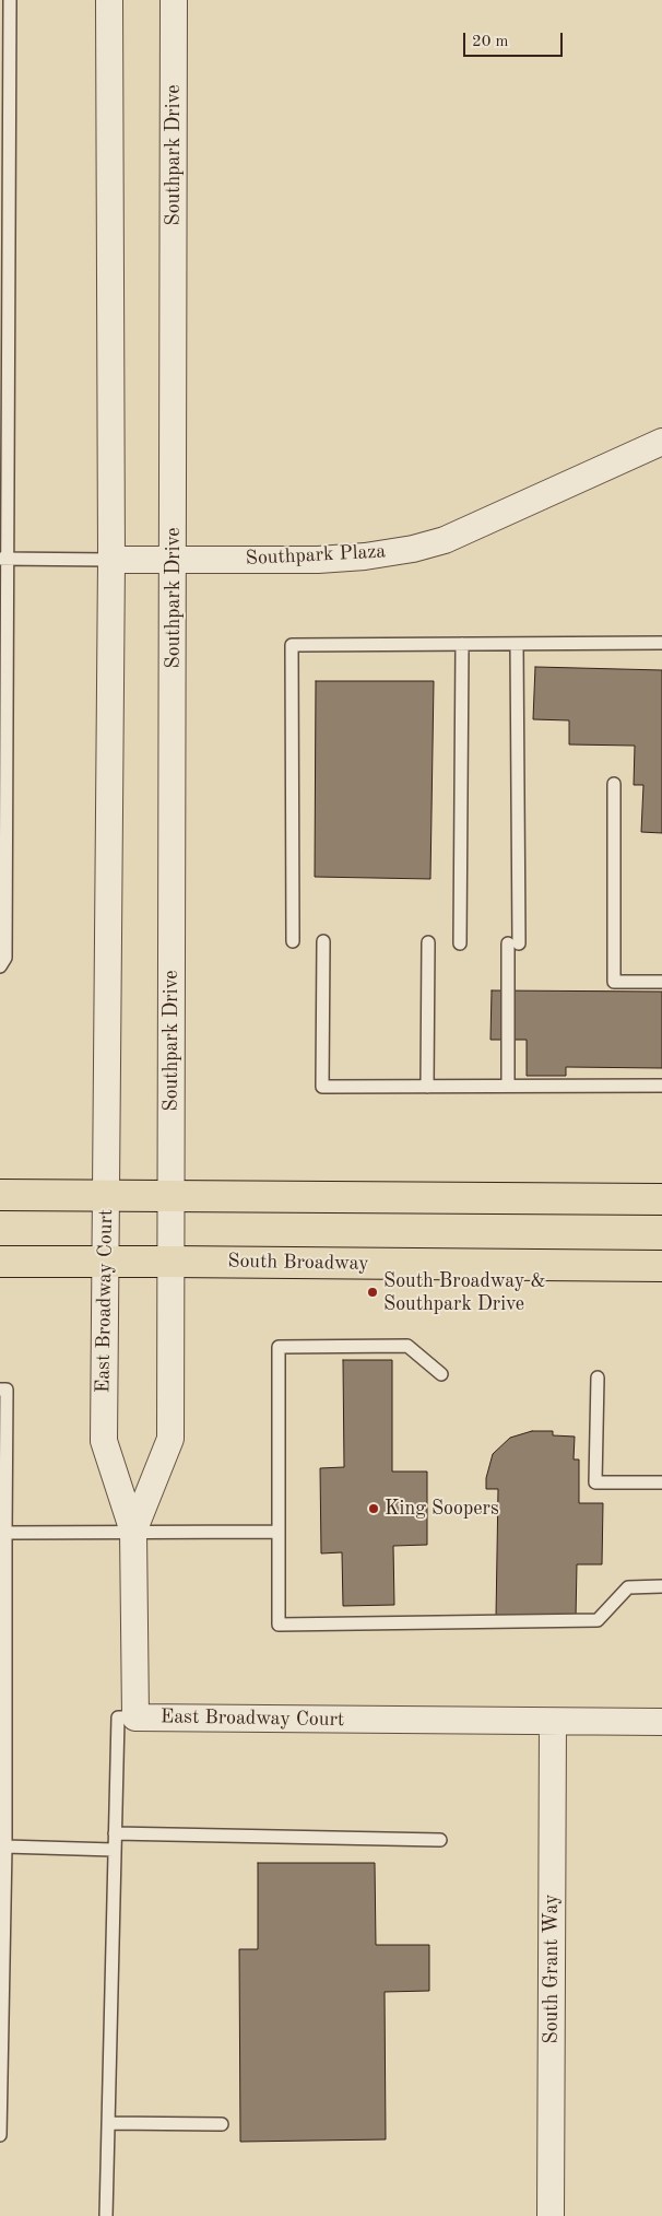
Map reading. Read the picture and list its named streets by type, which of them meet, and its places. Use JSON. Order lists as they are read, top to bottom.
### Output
{
  "streets": {
    "main road": ["South Broadway"],
    "street": [
      "Southpark Drive",
      "Southpark Plaza",
      "East Broadway Court",
      "South Grant Way"
    ]
  },
  "crossings": [
    ["Southpark Drive", "Southpark Plaza"],
    ["Southpark Drive", "East Broadway Court"],
    ["South Broadway", "East Broadway Court"],
    ["East Broadway Court", "South Grant Way"]
  ],
  "places": ["South Broadway & Southpark Drive", "King Soopers"],
  "scale_bar": "20 m"
}
